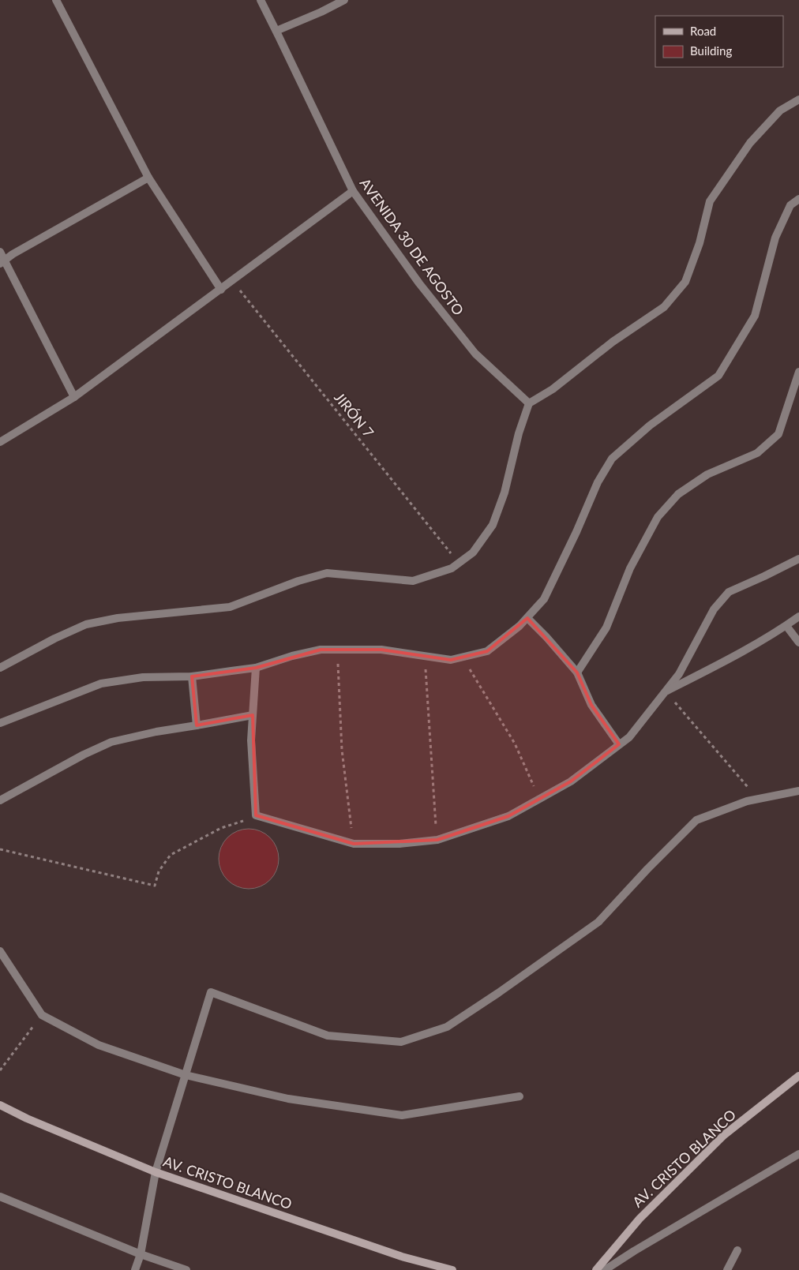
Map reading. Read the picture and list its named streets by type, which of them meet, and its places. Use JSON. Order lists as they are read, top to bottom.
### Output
{
  "streets": {
    "street": ["AVENIDA 30 DE AGOSTO", "AV. CRISTO BLANCO"],
    "path": ["JIRÓN 7"]
  },
  "legend": ["Road", "Building"]
}
